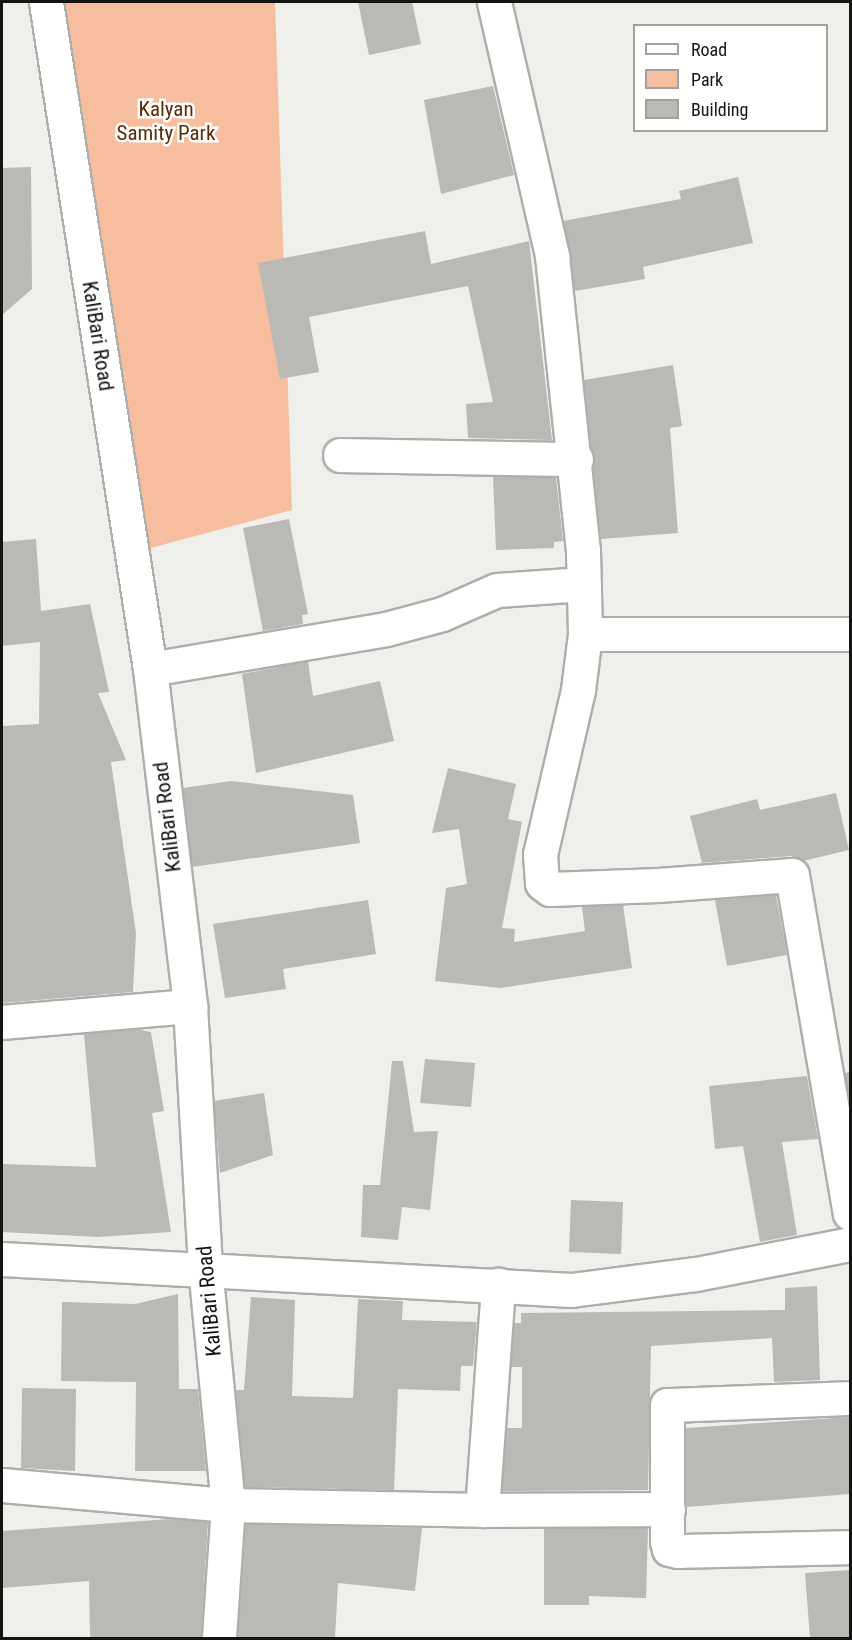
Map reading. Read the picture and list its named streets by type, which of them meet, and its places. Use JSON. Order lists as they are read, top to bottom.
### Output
{
  "streets": {
    "street": ["KaliBari Road"]
  },
  "parks": ["Kalyan Samity Park"],
  "legend": ["Road", "Park", "Building"]
}
